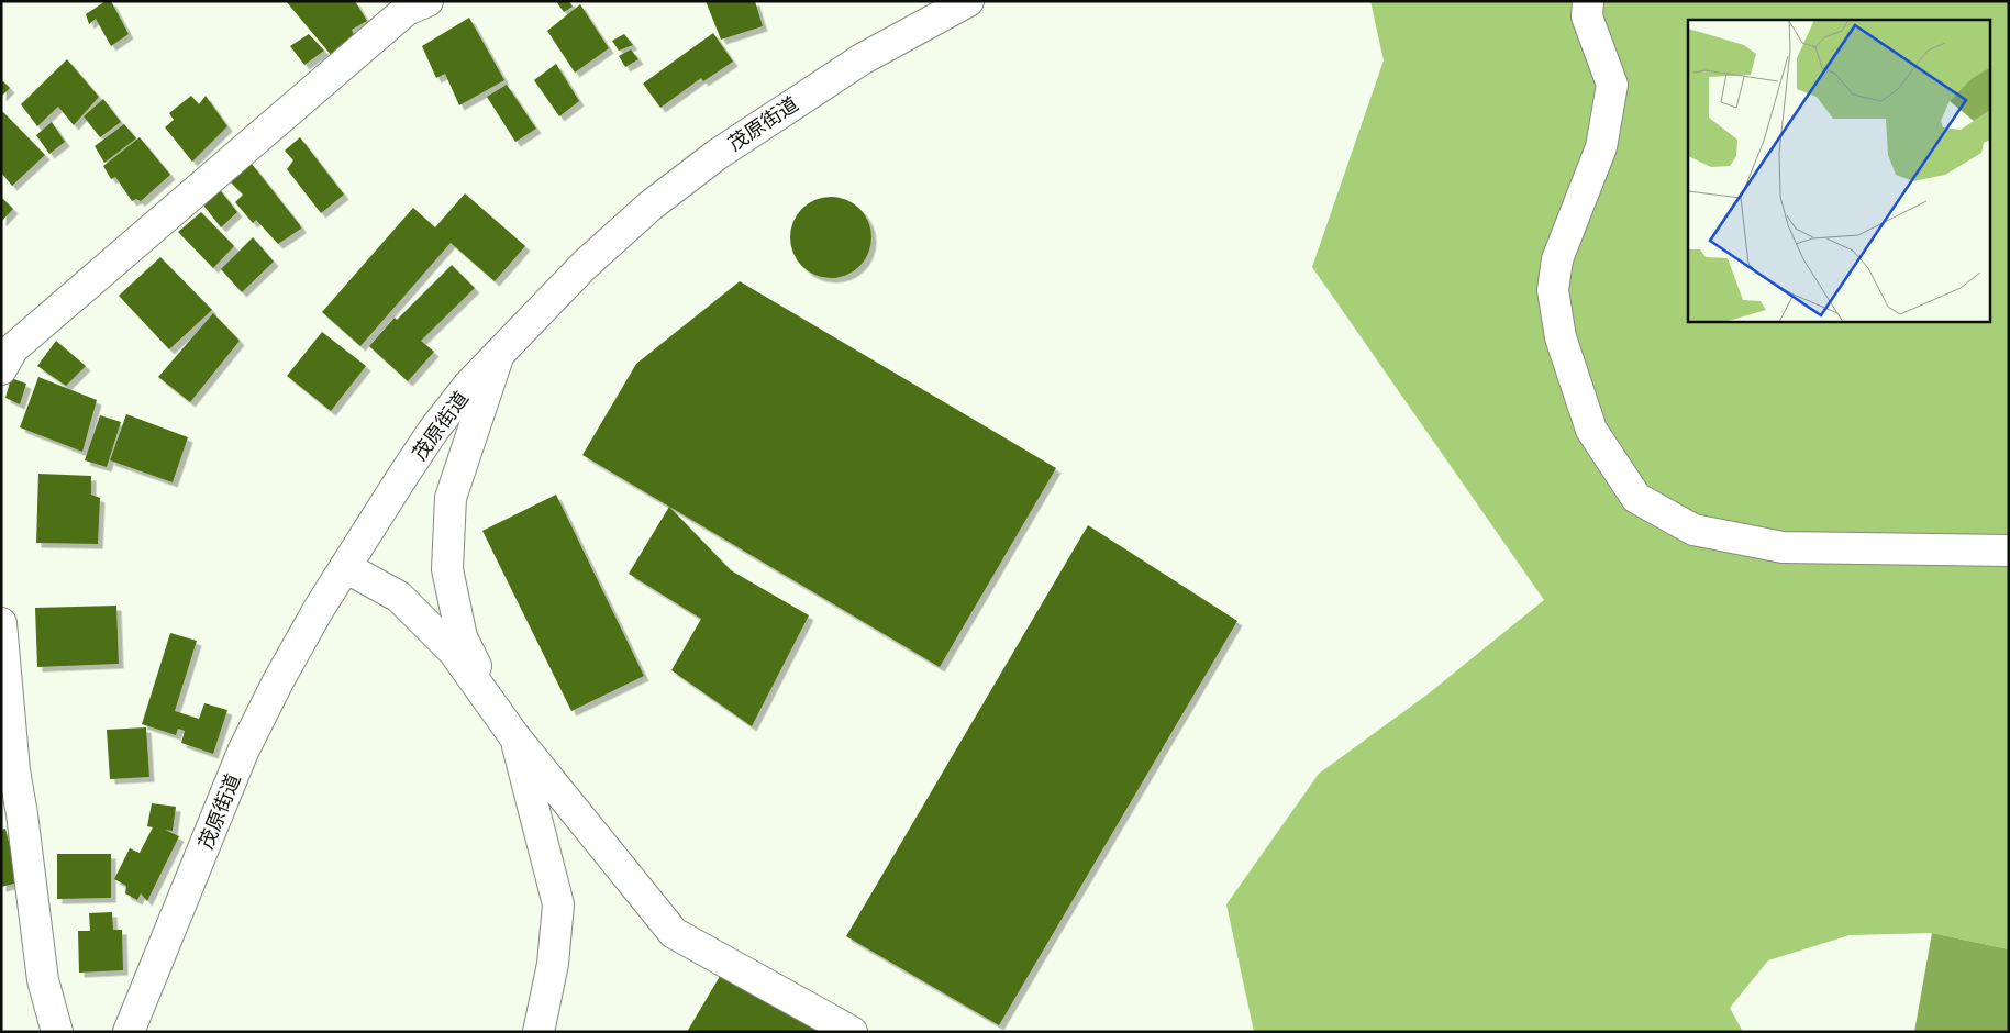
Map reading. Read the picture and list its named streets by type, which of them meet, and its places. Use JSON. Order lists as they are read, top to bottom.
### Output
{
  "streets": {
    "street": ["茂原街道"]
  }
}
